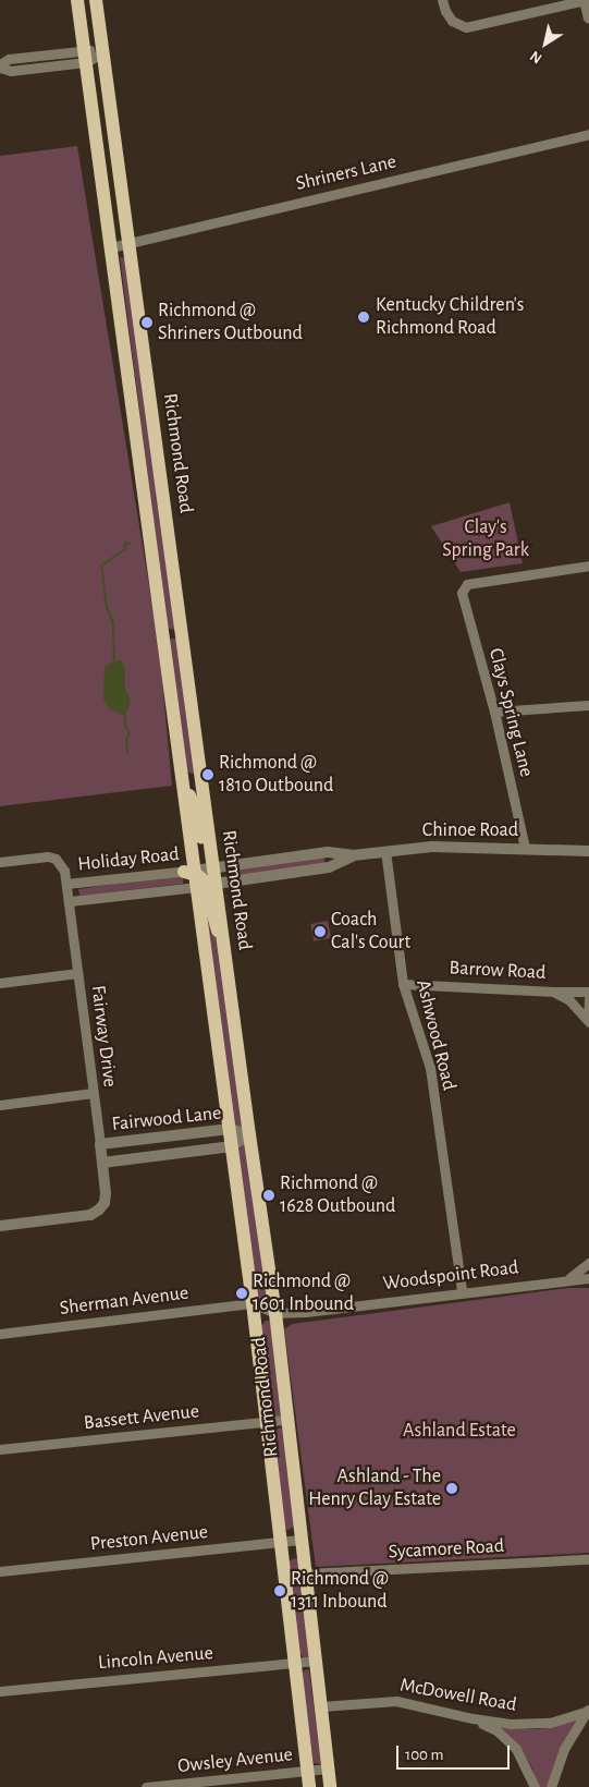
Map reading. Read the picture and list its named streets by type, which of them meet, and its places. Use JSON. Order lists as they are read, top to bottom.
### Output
{
  "streets": {
    "main road": ["Richmond Road"],
    "street": [
      "Shriners Lane",
      "Clays Spring Lane",
      "Chinoe Road",
      "Holiday Road",
      "Barrow Road",
      "Ashwood Road",
      "Fairway Drive",
      "Fairwood Lane",
      "Woodspoint Road",
      "Sherman Avenue",
      "Bassett Avenue",
      "Preston Avenue",
      "Sycamore Road",
      "Lincoln Avenue",
      "McDowell Road",
      "Owsley Avenue"
    ]
  },
  "crossings": [
    ["Shriners Lane", "Richmond Road"],
    ["Richmond Road", "Chinoe Road"],
    ["Richmond Road", "Holiday Road"],
    ["Richmond Road", "Fairwood Lane"],
    ["Richmond Road", "Woodspoint Road"],
    ["Richmond Road", "Sherman Avenue"],
    ["Richmond Road", "Bassett Avenue"],
    ["Richmond Road", "Preston Avenue"],
    ["Richmond Road", "Sycamore Road"],
    ["Richmond Road", "Lincoln Avenue"],
    ["Richmond Road", "McDowell Road"],
    ["Richmond Road", "Owsley Avenue"],
    ["Clays Spring Lane", "Chinoe Road"],
    ["Chinoe Road", "Holiday Road"],
    ["Chinoe Road", "Ashwood Road"],
    ["Holiday Road", "Fairway Drive"],
    ["Barrow Road", "Ashwood Road"],
    ["Ashwood Road", "Woodspoint Road"],
    ["Fairway Drive", "Fairwood Lane"],
    ["Woodspoint Road", "Sherman Avenue"]
  ],
  "parks": ["Clay's Spring Park", "Ashland Estate"],
  "places": [
    "Kentucky Children's Richmond Road",
    "Richmond @ Shriners Outbound",
    "Richmond @ 1810 Outbound",
    "Coach Cal's Court",
    "Richmond @ 1628 Outbound",
    "Richmond @ 1601 Inbound",
    "Ashland - The Henry Clay Estate",
    "Richmond @ 1311 Inbound"
  ],
  "scale_bar": "100 m",
  "north": "bottom left"
}
